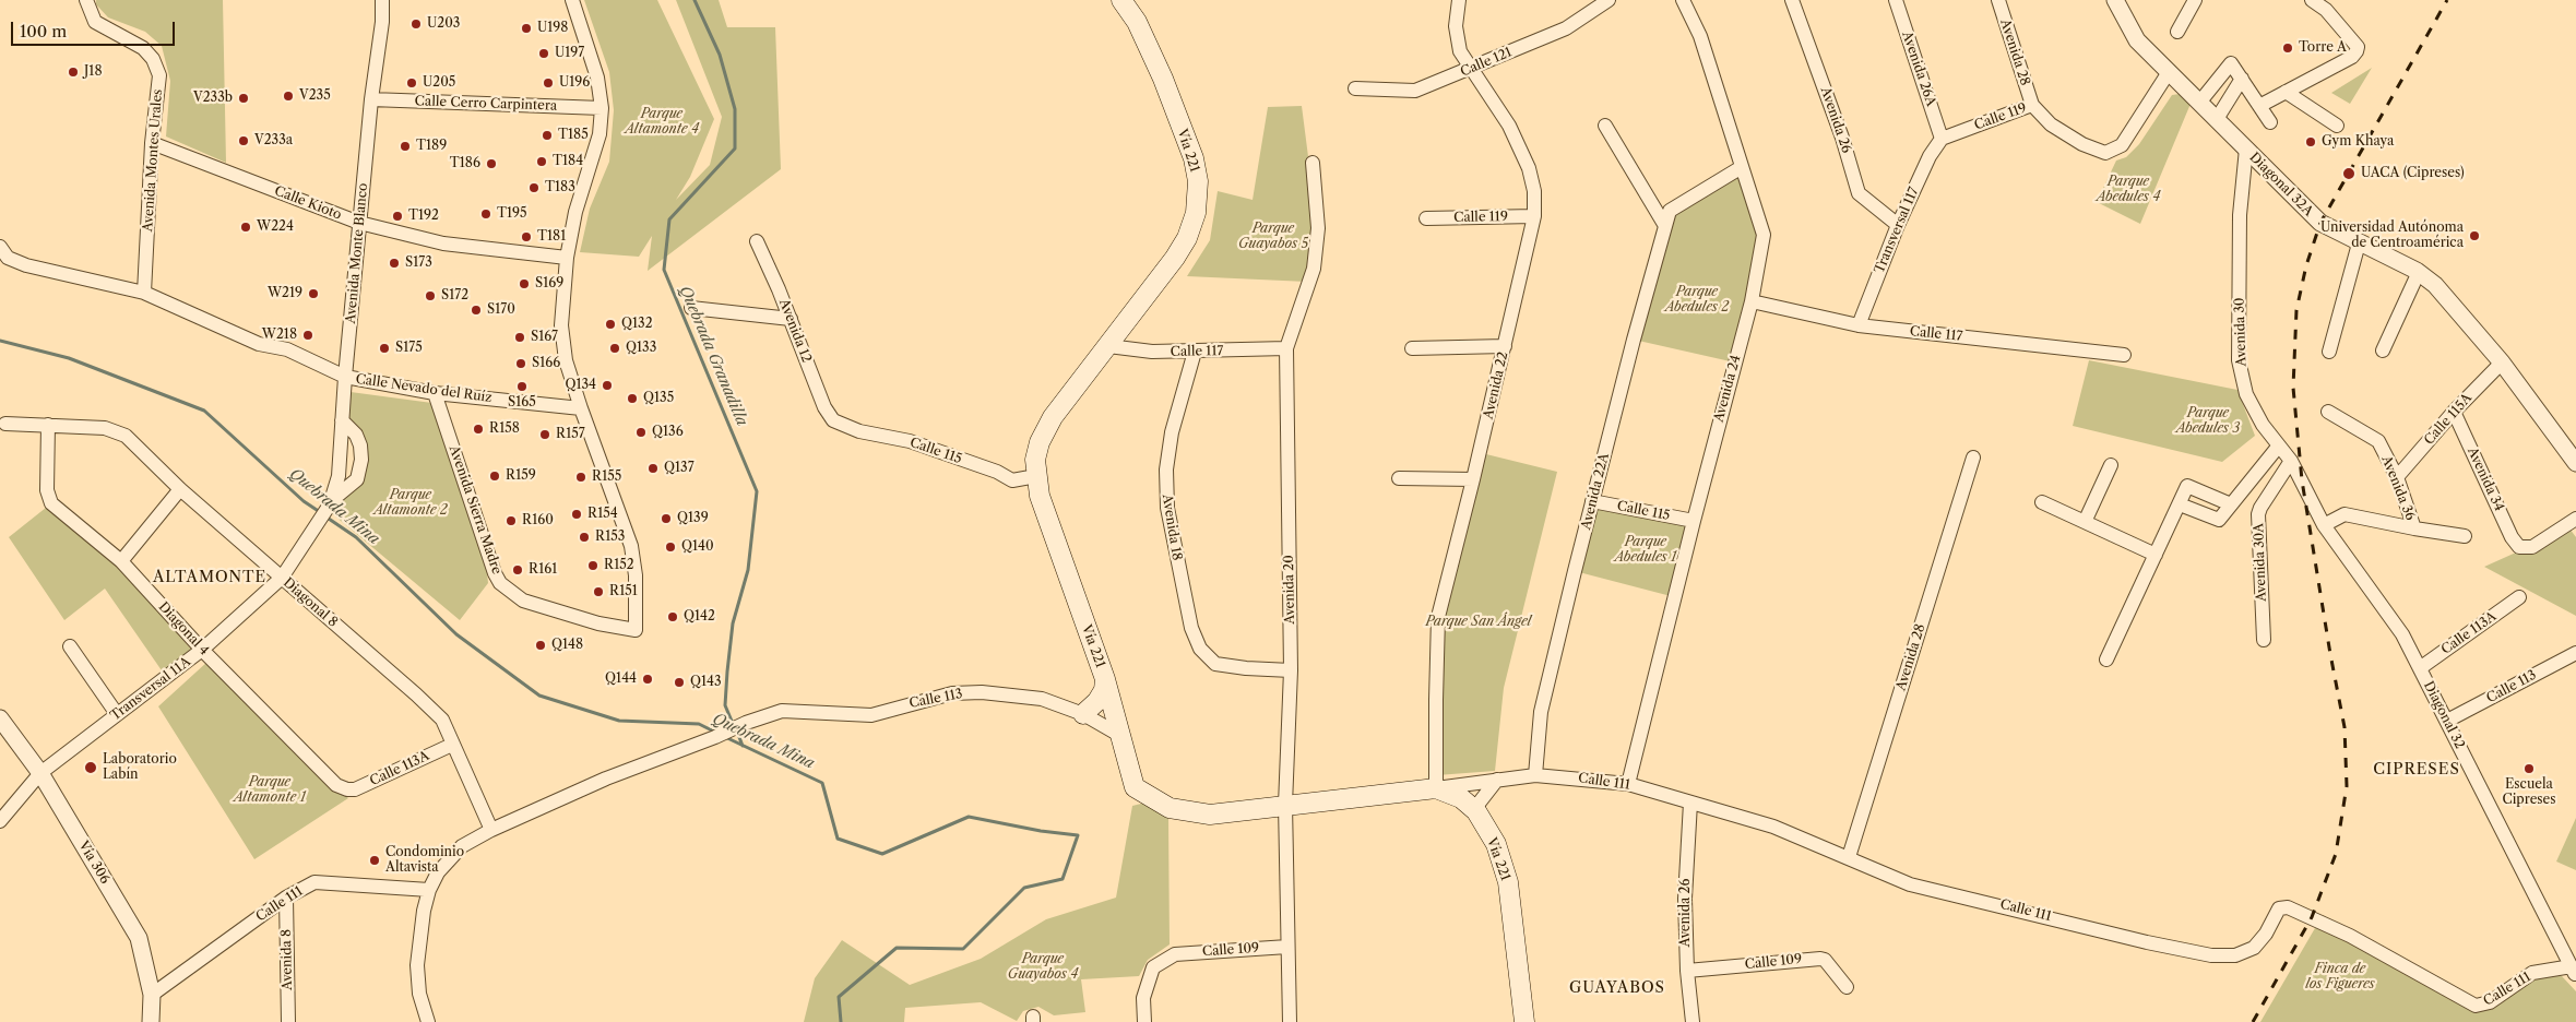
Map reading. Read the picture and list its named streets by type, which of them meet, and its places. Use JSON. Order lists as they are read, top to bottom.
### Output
{
  "streets": {
    "main road": ["Vía 221"],
    "street": [
      "Avenida 28",
      "Calle 121",
      "Avenida 26A",
      "Calle Cerro Carpintera",
      "Calle 119",
      "Avenida 26",
      "Avenida Montes Urales",
      "Diagonal 32A",
      "Calle Kioto",
      "Transversal 117",
      "Avenida Monte Blanco",
      "Avenida 12",
      "Avenida 30",
      "Calle 117",
      "Avenida 22",
      "Calle Nevado del Ruíz",
      "Avenida 24",
      "Calle 115A",
      "Calle 115",
      "Avenida 34",
      "Avenida 36",
      "Avenida 22A",
      "Avenida Sierra Madre",
      "Avenida 18",
      "Avenida 30A",
      "Avenida 20",
      "Diagonal 8",
      "Diagonal 4",
      "Calle 113A",
      "Calle 113",
      "Transversal 11A",
      "Diagonal 32",
      "Calle 111",
      "Vía 306",
      "Calle 109",
      "Avenida 8"
    ]
  },
  "crossings": [
    ["Avenida 28", "Calle 119"],
    ["Avenida 28", "Calle 111"],
    ["Calle 121", "Avenida 22"],
    ["Avenida 26A", "Calle 119"],
    ["Avenida 26A", "Transversal 117"],
    ["Calle Cerro Carpintera", "Avenida Monte Blanco"],
    ["Calle 119", "Diagonal 32A"],
    ["Calle 119", "Transversal 117"],
    ["Calle 119", "Avenida 22"],
    ["Avenida 26", "Transversal 117"],
    ["Avenida 26", "Calle 111"],
    ["Avenida 26", "Calle 109"],
    ["Vía 221", "Calle 117"],
    ["Vía 221", "Avenida 22"],
    ["Vía 221", "Calle 115"],
    ["Vía 221", "Avenida 20"],
    ["Vía 221", "Calle 113"],
    ["Vía 221", "Calle 111"],
    ["Avenida Montes Urales", "Calle Kioto"],
    ["Avenida Montes Urales", "Calle Nevado del Ruíz"],
    ["Diagonal 32A", "Avenida 30"],
    ["Diagonal 32A", "Calle 115A"],
    ["Calle Kioto", "Avenida Monte Blanco"],
    ["Transversal 117", "Calle 117"],
    ["Avenida Monte Blanco", "Calle Nevado del Ruíz"],
    ["Avenida 12", "Calle 115"],
    ["Avenida 30", "Avenida 30A"],
    ["Avenida 30", "Diagonal 32"],
    ["Calle 117", "Avenida 24"],
    ["Calle 117", "Avenida 18"],
    ["Calle 117", "Avenida 20"],
    ["Avenida 22", "Calle 111"],
    ["Calle Nevado del Ruíz", "Avenida Sierra Madre"],
    ["Avenida 24", "Calle 115"],
    ["Avenida 24", "Avenida 22A"],
    ["Avenida 24", "Calle 111"],
    ["Calle 115A", "Avenida 34"],
    ["Calle 115A", "Avenida 36"],
    ["Calle 115", "Avenida 22A"],
    ["Avenida 22A", "Calle 111"],
    ["Avenida 18", "Avenida 20"],
    ["Avenida 20", "Calle 109"],
    ["Diagonal 8", "Diagonal 4"],
    ["Diagonal 8", "Calle 113A"],
    ["Diagonal 8", "Calle 113"],
    ["Diagonal 8", "Transversal 11A"],
    ["Diagonal 4", "Calle 113A"],
    ["Diagonal 4", "Transversal 11A"],
    ["Calle 113A", "Diagonal 32"],
    ["Calle 113", "Diagonal 32"],
    ["Transversal 11A", "Vía 306"],
    ["Diagonal 32", "Calle 111"],
    ["Calle 111", "Vía 306"],
    ["Calle 111", "Avenida 8"]
  ],
  "districts": ["ALTAMONTE", "CIPRESES", "GUAYABOS"],
  "water": ["Quebrada Granadilla", "Quebrada Mina"],
  "parks": [
    "Parque Altamonte 4",
    "Parque Abedules 4",
    "Parque Guayabos 5",
    "Parque Abedules 2",
    "Parque Abedules 3",
    "Parque Altamonte 2",
    "Parque Abedules 1",
    "Parque San Ángel",
    "Parque Altamonte 1",
    "Parque Guayabos 4",
    "Finca de los Figueres"
  ],
  "places": [
    "U203",
    "U198",
    "Torre A",
    "U197",
    "J18",
    "U205",
    "U196",
    "V235",
    "V233b",
    "T185",
    "V233a",
    "Gym Khaya",
    "T189",
    "T184",
    "T186",
    "UACA (Cipreses)",
    "T183",
    "T195",
    "T192",
    "W224",
    "Universidad Autónoma de Centroamérica",
    "T181",
    "S173",
    "S169",
    "W219",
    "S172",
    "S170",
    "Q132",
    "W218",
    "S167",
    "S175",
    "Q133",
    "S166",
    "Q134",
    "S165",
    "Q135",
    "R158",
    "Q136",
    "R157",
    "Q137",
    "R159",
    "R155",
    "R154",
    "Q139",
    "R160",
    "R153",
    "Q140",
    "R152",
    "R161",
    "R151",
    "Q142",
    "Q148",
    "Q144",
    "Q143",
    "Laboratorio Labín",
    "Escuela Cipreses",
    "Condominio Altavista"
  ],
  "scale_bar": "100 m"
}
